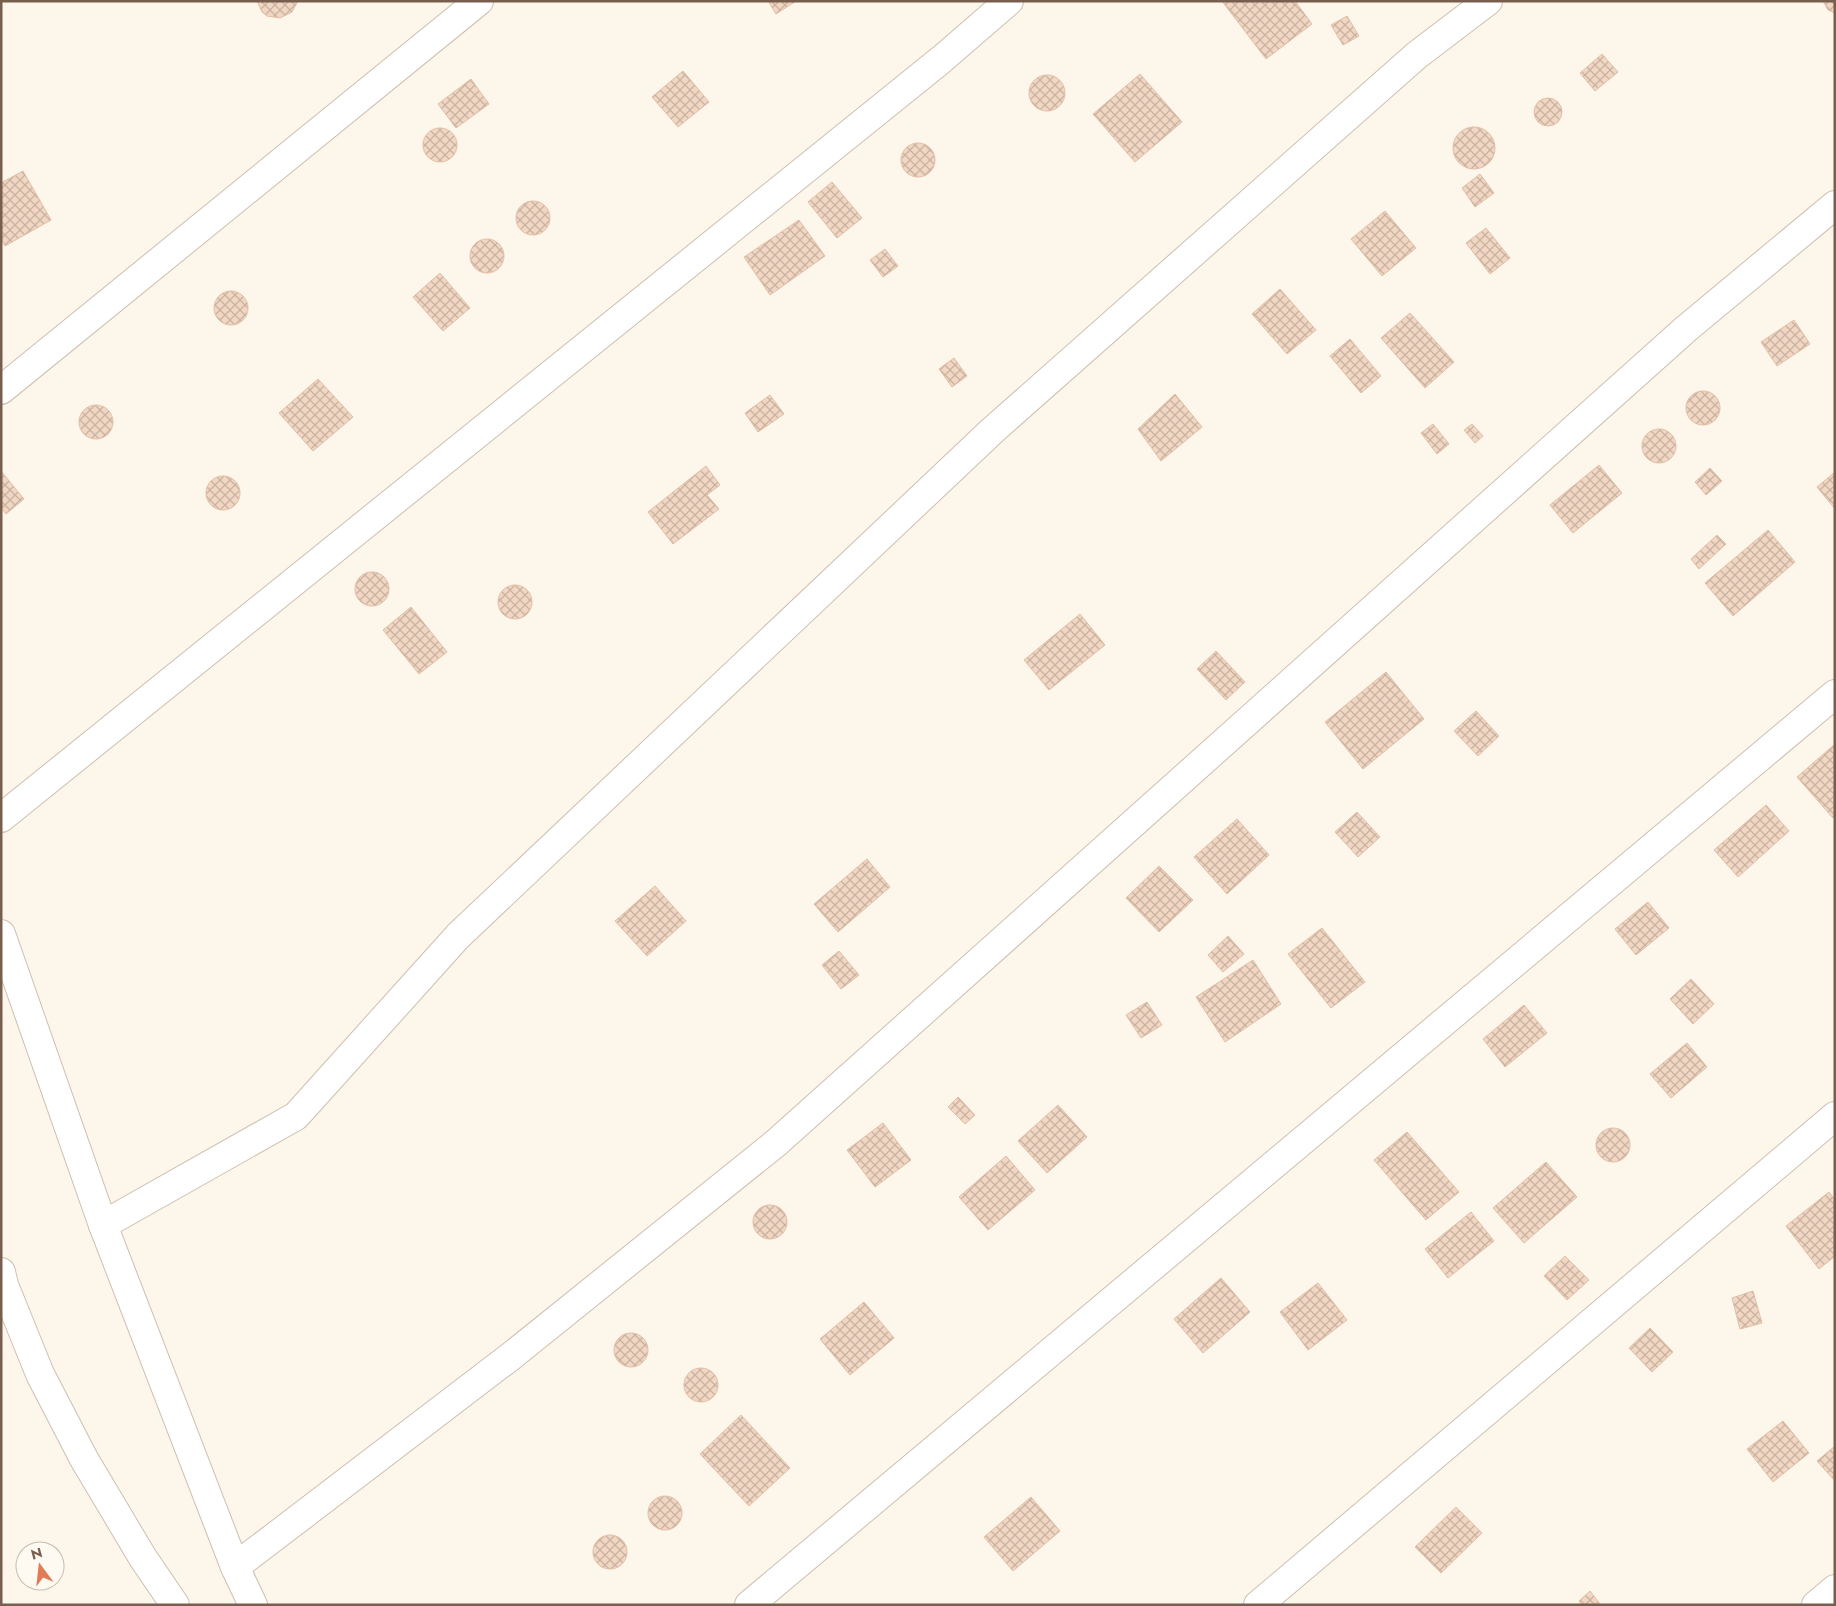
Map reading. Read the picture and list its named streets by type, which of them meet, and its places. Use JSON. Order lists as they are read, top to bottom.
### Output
{
  "north": "top"
}
